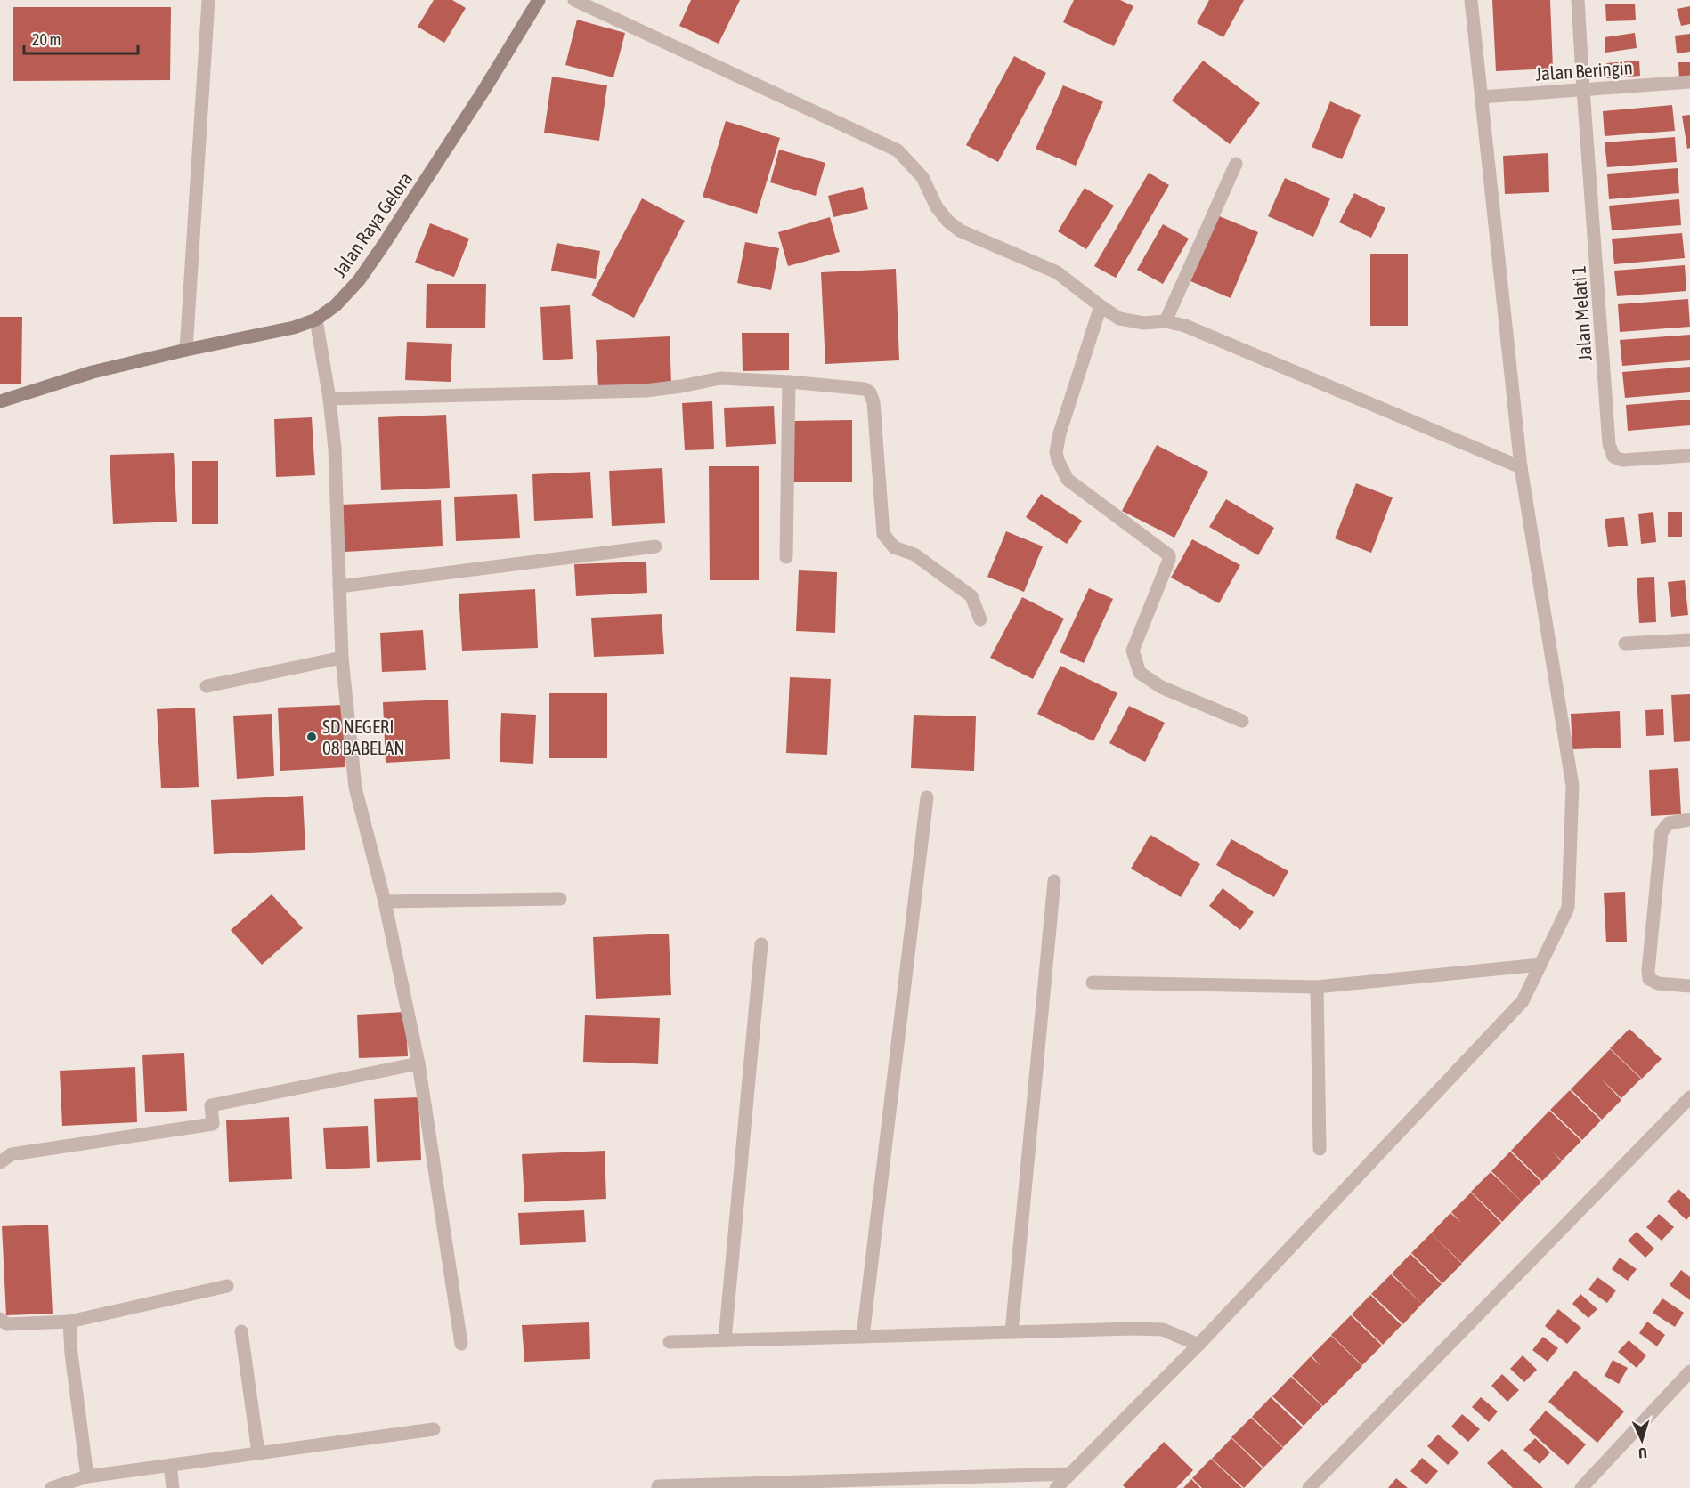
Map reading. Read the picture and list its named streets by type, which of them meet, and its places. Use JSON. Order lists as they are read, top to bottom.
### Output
{
  "streets": {
    "street": ["Jalan Beringin", "Jalan Raya Gelora", "Jalan Melati 1"]
  },
  "crossings": [
    ["Jalan Beringin", "Jalan Melati 1"]
  ],
  "places": ["SD NEGERI 08 BABELAN"],
  "scale_bar": "20 m",
  "north": "bottom"
}
